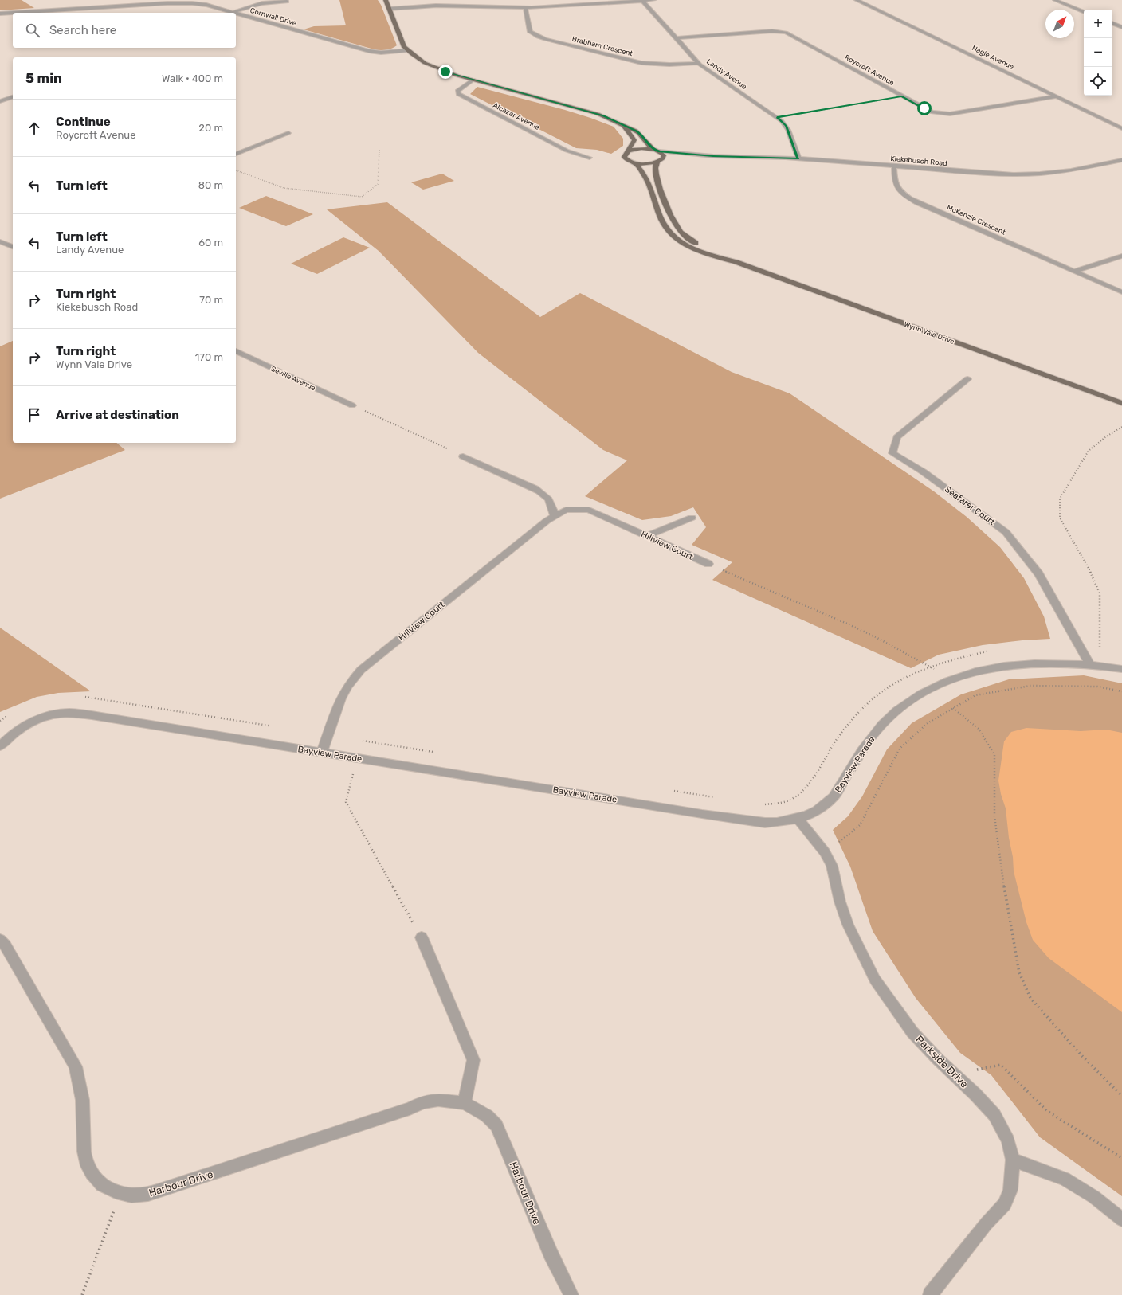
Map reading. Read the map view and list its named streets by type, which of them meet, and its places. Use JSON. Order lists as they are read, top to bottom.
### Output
{
  "streets": {
    "main road": ["Wynn Vale Drive"],
    "street": [
      "Cornwall Drive",
      "Brabham Crescent",
      "Nagle Avenue",
      "Roycroft Avenue",
      "Landy Avenue",
      "Alcazar Avenue",
      "Kiekebusch Road",
      "McKenzie Crescent",
      "Seville Avenue",
      "Seafarer Court",
      "Hillview Court",
      "Bayview Parade",
      "Parkside Drive",
      "Harbour Drive"
    ]
  },
  "crossings": [
    ["Brabham Crescent", "Landy Avenue"],
    ["Nagle Avenue", "Roycroft Avenue"],
    ["Roycroft Avenue", "Landy Avenue"],
    ["Landy Avenue", "Kiekebusch Road"],
    ["Kiekebusch Road", "McKenzie Crescent"],
    ["Kiekebusch Road", "Wynn Vale Drive"],
    ["Seafarer Court", "Bayview Parade"],
    ["Hillview Court", "Bayview Parade"],
    ["Bayview Parade", "Parkside Drive"]
  ],
  "north": "top right",
  "page": {
    "map_buttons": ["+", "−"],
    "search": "Search here",
    "heading": ["5 min", "Walk · 400 m"],
    "list": [
      ["Continue", "Roycroft Avenue", "20 m"],
      ["Turn left", "80 m"],
      ["Turn left", "Landy Avenue", "60 m"],
      ["Turn right", "Kiekebusch Road", "70 m"],
      ["Turn right", "Wynn Vale Drive", "170 m"],
      "Arrive at destination"
    ]
  }
}
